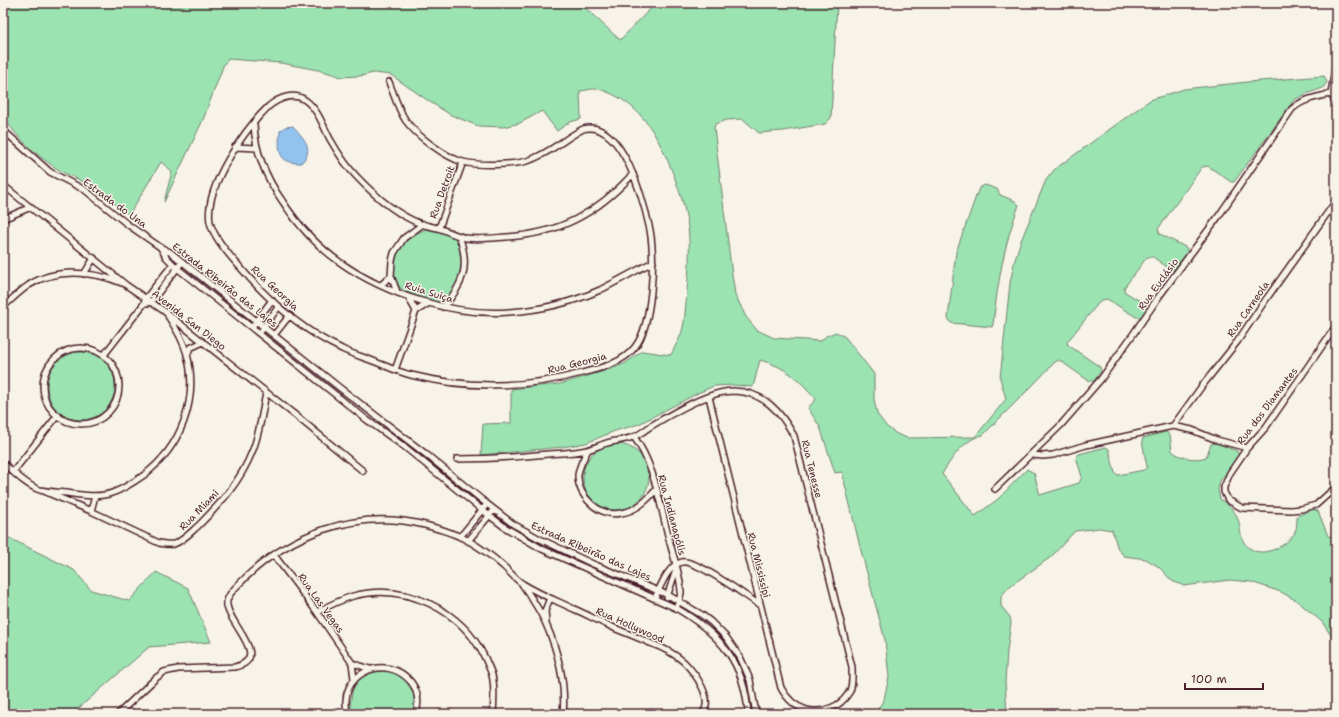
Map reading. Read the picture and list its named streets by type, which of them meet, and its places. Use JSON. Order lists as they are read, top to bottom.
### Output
{
  "streets": {
    "street": [
      "Rua Detroit",
      "Estrada do Una",
      "Rua Euclásio",
      "Estrada Ribeirão das Lajes",
      "Rua Georgia",
      "Ruia Suiça",
      "Rua Carneola",
      "Avenida San Diego",
      "Rua dos Diamantes",
      "Rua Tenesse",
      "Rua Miami",
      "Rua Indianapólis",
      "Rua Mississipi",
      "Rua Las Vegas",
      "Rua Hollywood"
    ]
  },
  "crossings": [
    ["Rua Detroit", "Rua Georgia"],
    ["Rua Detroit", "Ruia Suiça"],
    ["Estrada do Una", "Estrada Ribeirão das Lajes"],
    ["Estrada Ribeirão das Lajes", "Rua Indianapólis"],
    ["Rua Georgia", "Ruia Suiça"],
    ["Avenida San Diego", "Rua Miami"],
    ["Rua Tenesse", "Rua Indianapólis"],
    ["Rua Tenesse", "Rua Mississipi"],
    ["Rua Las Vegas", "Rua Hollywood"]
  ],
  "scale_bar": "100 m"
}
